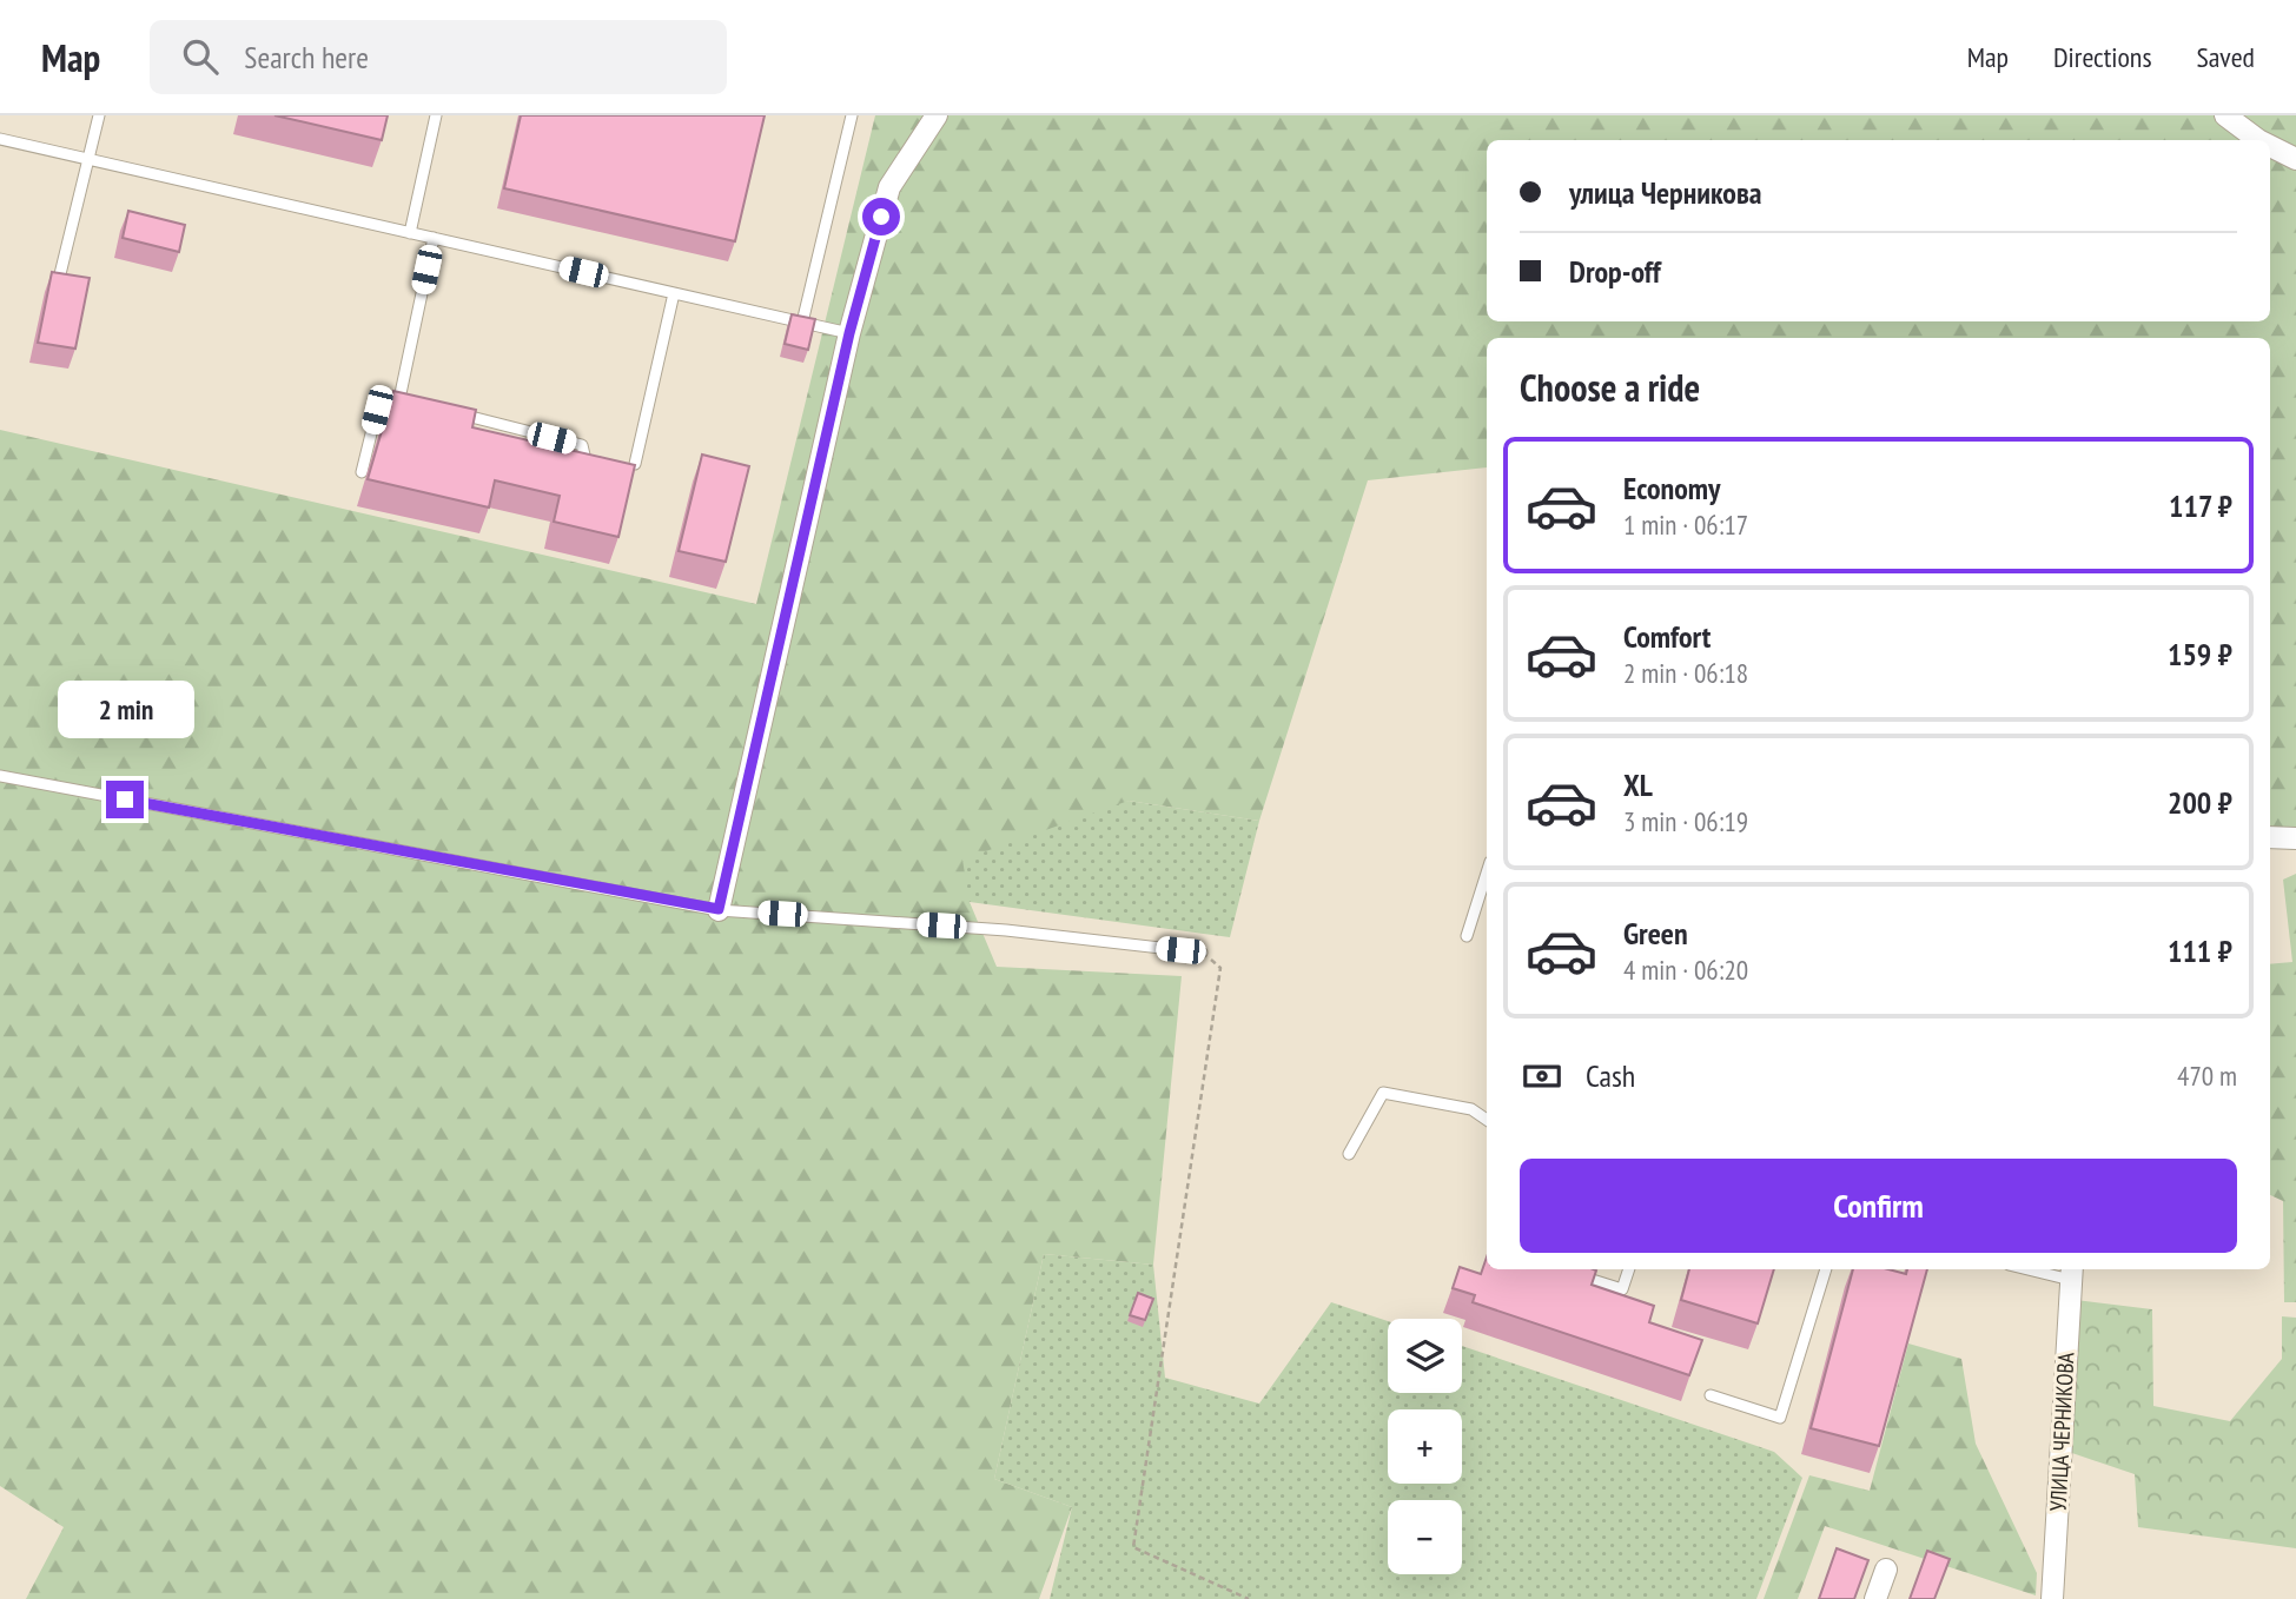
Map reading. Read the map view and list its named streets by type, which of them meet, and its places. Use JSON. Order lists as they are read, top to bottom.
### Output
{
  "streets": {
    "street": ["УЛИЦА ЧЕРНИКОВА"]
  },
  "page": {
    "header": "Map",
    "search": "Search here",
    "nav": ["Map", "Directions", "Saved"],
    "banner": ["улица Черникова", "Drop-off"],
    "heading": "Choose a ride",
    "list": [
      {
        "name": "Economy",
        "note": "1 min · 06:17",
        "value": "117 ₽"
      },
      {
        "name": "Comfort",
        "note": "2 min · 06:18",
        "value": "159 ₽"
      },
      {
        "name": "XL",
        "note": "3 min · 06:19",
        "value": "200 ₽"
      },
      {
        "name": "Green",
        "note": "4 min · 06:20",
        "value": "111 ₽"
      }
    ],
    "bubble": "2 min",
    "pay": ["Cash", "470 m"],
    "buttons": "Confirm",
    "map_buttons": ["+", "−"]
  }
}
